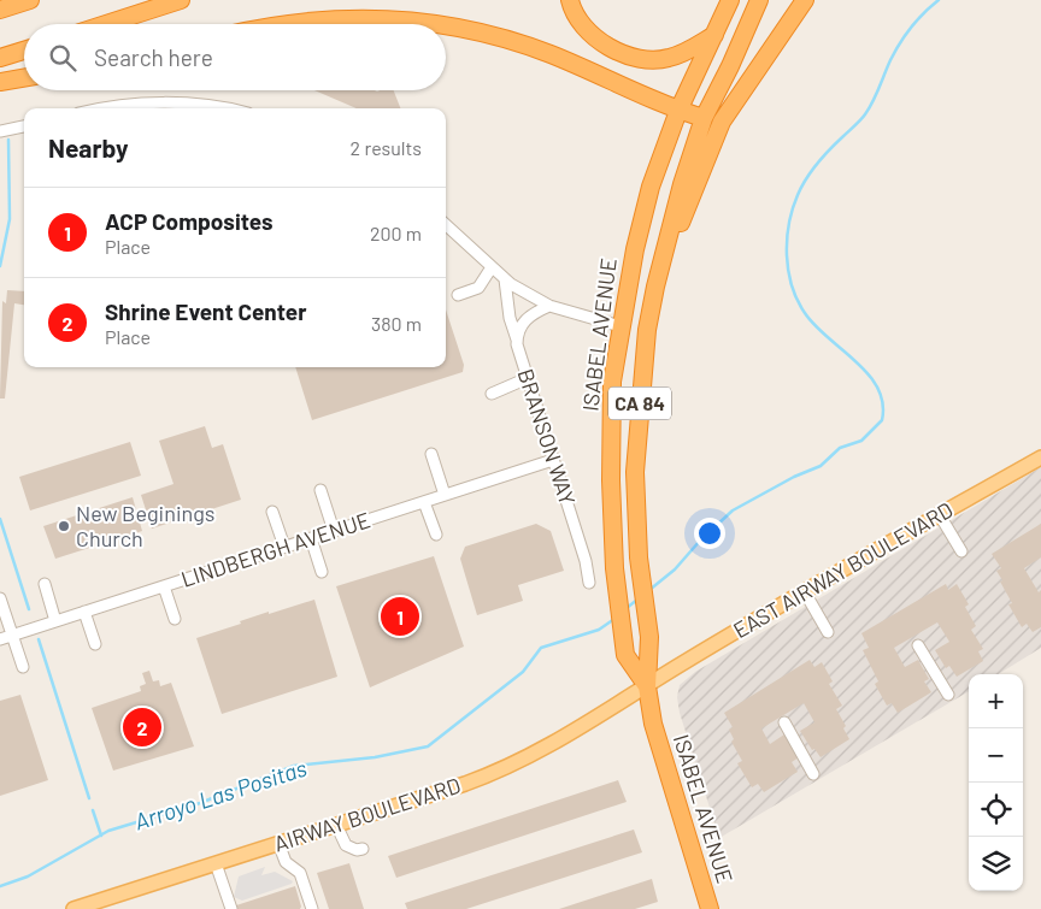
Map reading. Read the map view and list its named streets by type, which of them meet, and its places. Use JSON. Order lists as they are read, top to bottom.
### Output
{
  "streets": {
    "highway": ["ISABEL AVENUE", "CA 84"],
    "main road": ["EAST AIRWAY BOULEVARD", "AIRWAY BOULEVARD"],
    "street": ["BRANSON WAY", "LINDBERGH AVENUE"]
  },
  "crossings": [
    ["ISABEL AVENUE", "EAST AIRWAY BOULEVARD"],
    ["ISABEL AVENUE", "AIRWAY BOULEVARD"],
    ["BRANSON WAY", "LINDBERGH AVENUE"],
    ["EAST AIRWAY BOULEVARD", "AIRWAY BOULEVARD"]
  ],
  "water": ["Arroyo Las Positas"],
  "places": ["New Beginings Church"],
  "page": {
    "search": "Search here",
    "heading": ["Nearby", "2 results"],
    "list": [
      {
        "mark": "1",
        "name": "ACP Composites",
        "note": "Place",
        "value": "200 m"
      },
      {
        "mark": "2",
        "name": "Shrine Event Center",
        "note": "Place",
        "value": "380 m"
      }
    ],
    "pins": ["1", "2"],
    "map_buttons": ["+", "−"]
  }
}
